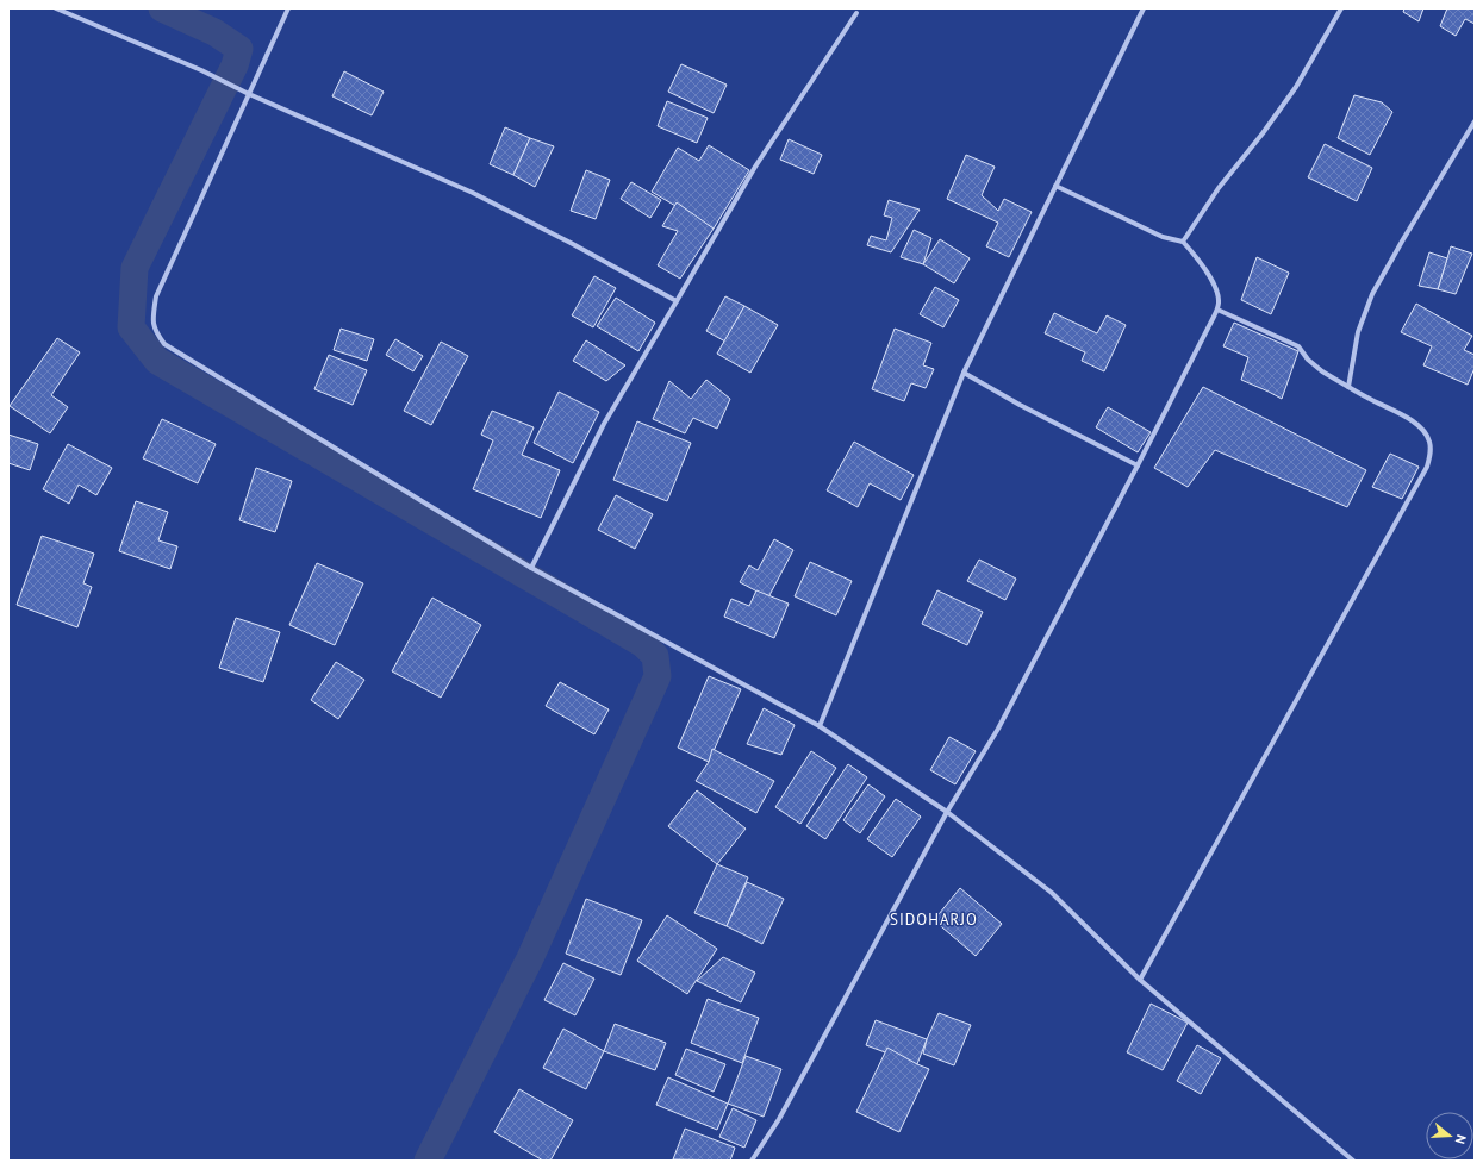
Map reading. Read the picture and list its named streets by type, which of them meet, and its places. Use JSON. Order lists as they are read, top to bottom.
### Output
{
  "districts": ["SIDOHARJO"],
  "north": "right"
}
